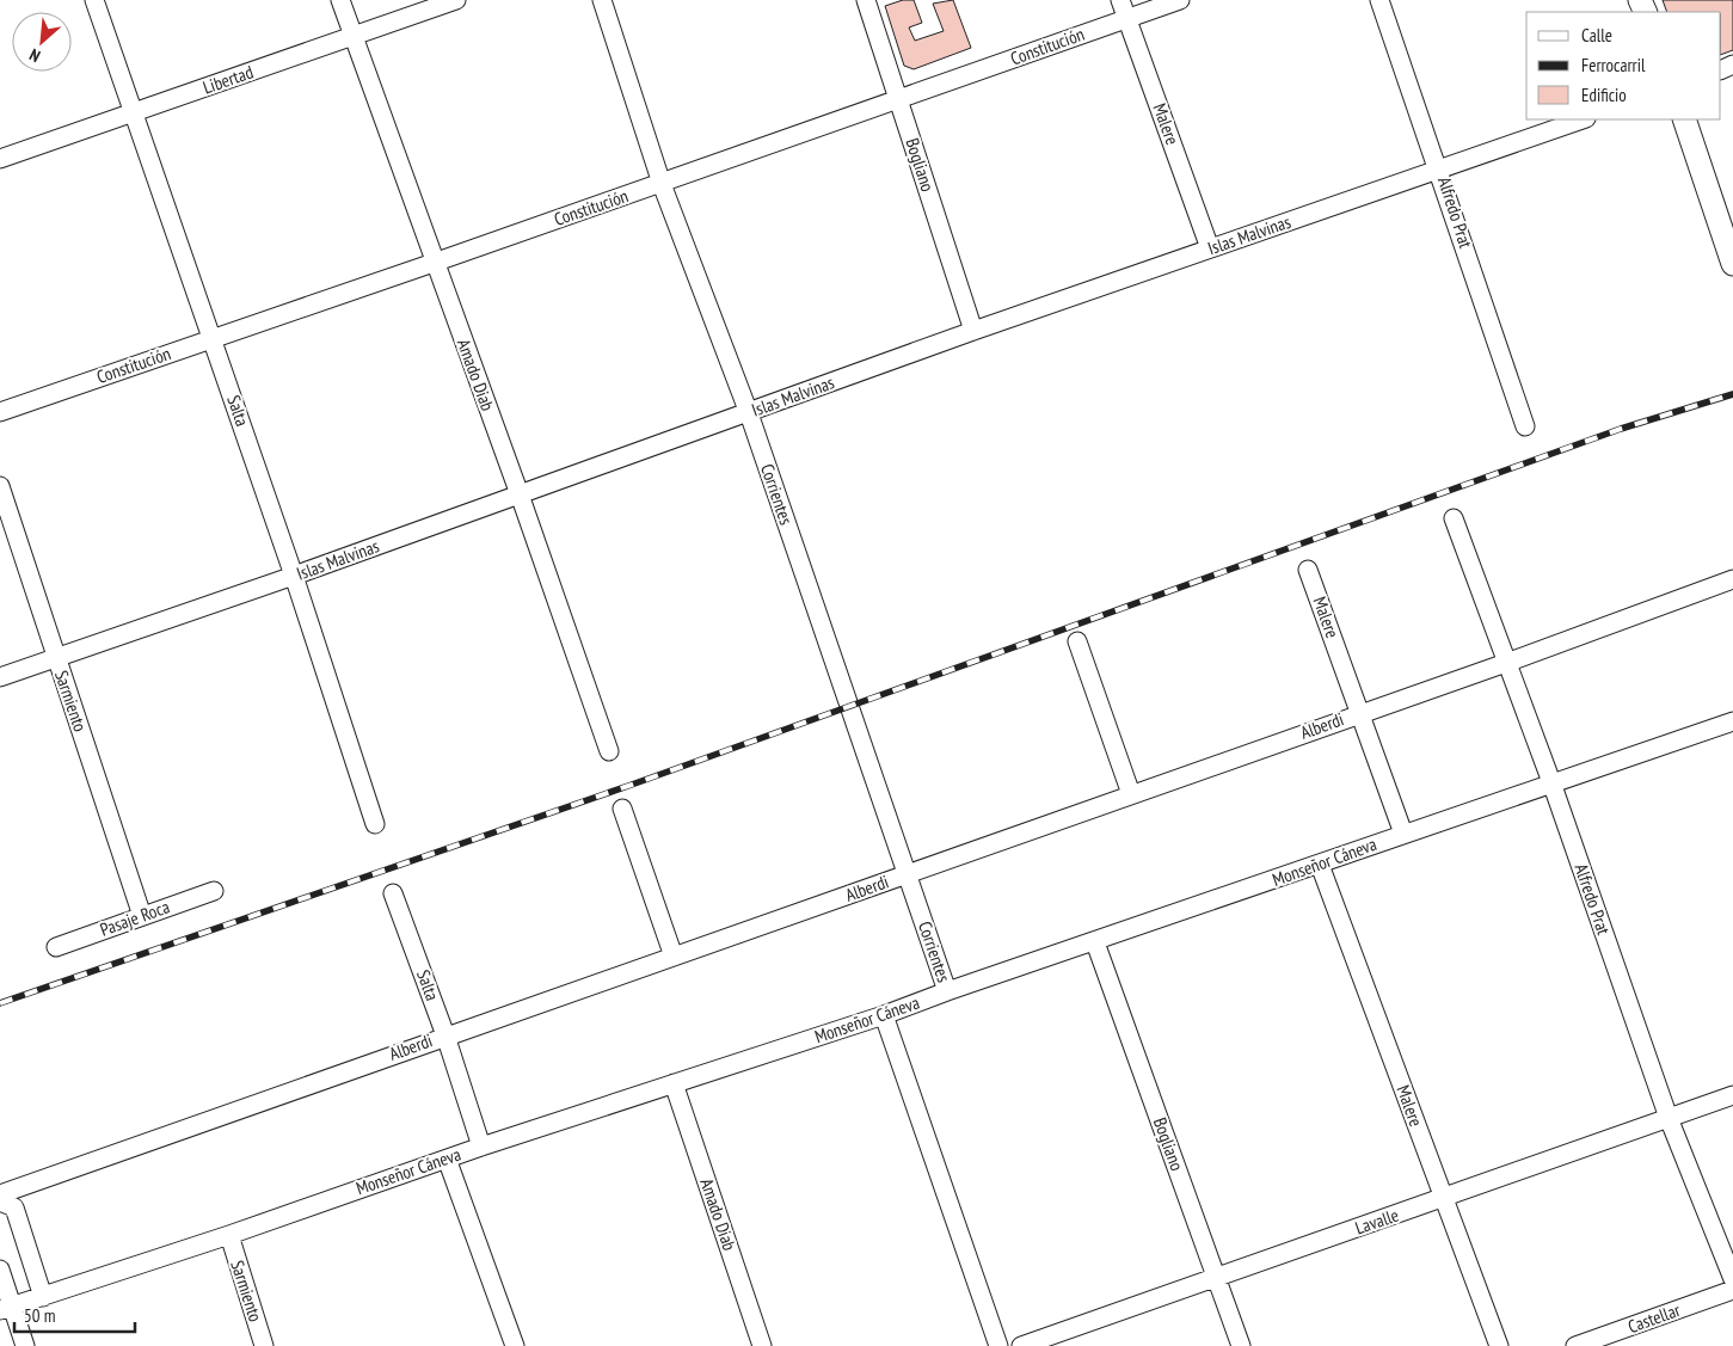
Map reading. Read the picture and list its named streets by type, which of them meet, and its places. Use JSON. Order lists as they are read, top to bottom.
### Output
{
  "streets": {
    "street": [
      "Constitución",
      "Libertad",
      "Malere",
      "Bogliano",
      "Alfredo Prat",
      "Islas Malvinas",
      "Amado Diab",
      "Salta",
      "Corrientes",
      "Sarmiento",
      "Alberdi",
      "Monseñor Cáneva",
      "Pasaje Roca",
      "Lavalle",
      "Castellar"
    ]
  },
  "crossings": [
    ["Constitución", "Malere"],
    ["Constitución", "Bogliano"],
    ["Constitución", "Amado Diab"],
    ["Constitución", "Salta"],
    ["Constitución", "Corrientes"],
    ["Libertad", "Amado Diab"],
    ["Libertad", "Salta"],
    ["Malere", "Islas Malvinas"],
    ["Malere", "Alberdi"],
    ["Malere", "Monseñor Cáneva"],
    ["Malere", "Lavalle"],
    ["Bogliano", "Islas Malvinas"],
    ["Bogliano", "Monseñor Cáneva"],
    ["Bogliano", "Lavalle"],
    ["Alfredo Prat", "Islas Malvinas"],
    ["Alfredo Prat", "Alberdi"],
    ["Alfredo Prat", "Monseñor Cáneva"],
    ["Alfredo Prat", "Lavalle"],
    ["Islas Malvinas", "Amado Diab"],
    ["Islas Malvinas", "Salta"],
    ["Islas Malvinas", "Corrientes"],
    ["Islas Malvinas", "Sarmiento"],
    ["Amado Diab", "Monseñor Cáneva"],
    ["Salta", "Alberdi"],
    ["Salta", "Monseñor Cáneva"],
    ["Corrientes", "Alberdi"],
    ["Corrientes", "Monseñor Cáneva"],
    ["Sarmiento", "Monseñor Cáneva"],
    ["Sarmiento", "Pasaje Roca"]
  ],
  "legend": ["Calle", "Ferrocarril", "Edificio"],
  "scale_bar": "50 m",
  "north": "bottom left"
}
